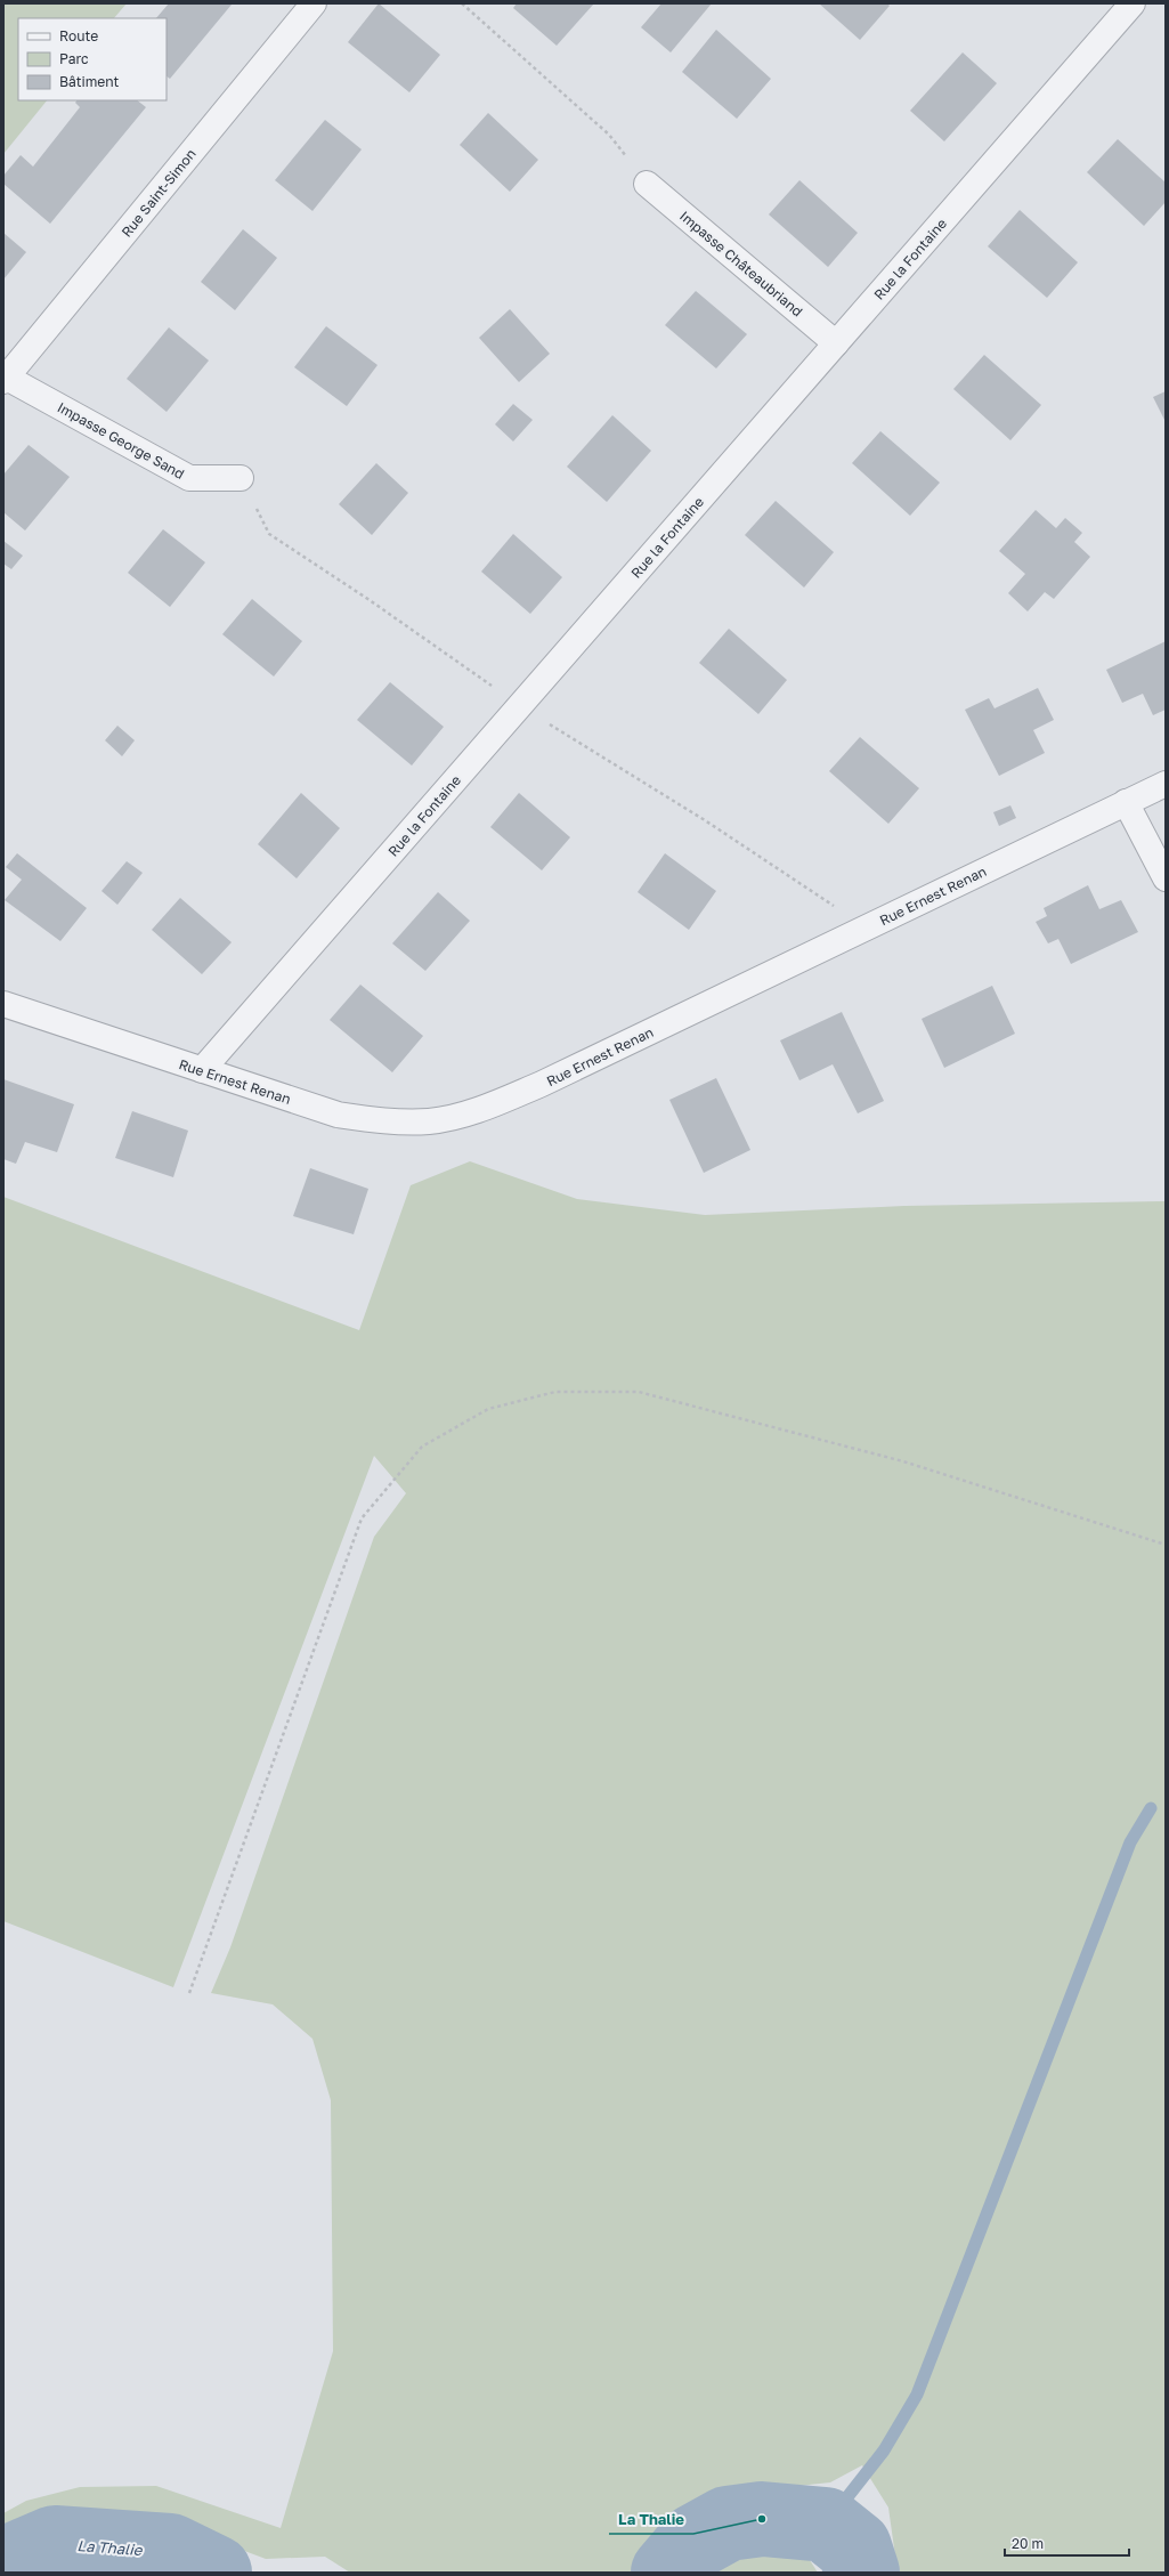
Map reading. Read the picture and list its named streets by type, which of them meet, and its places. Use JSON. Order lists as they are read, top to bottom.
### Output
{
  "streets": {
    "street": [
      "Rue Saint-Simon",
      "Rue la Fontaine",
      "Impasse Châteaubriand",
      "Impasse George Sand",
      "Rue Ernest Renan"
    ]
  },
  "crossings": [
    ["Rue Saint-Simon", "Impasse George Sand"],
    ["Rue la Fontaine", "Impasse Châteaubriand"],
    ["Rue la Fontaine", "Rue Ernest Renan"]
  ],
  "water": ["La Thalie"],
  "places": ["La Thalie"],
  "legend": ["Route", "Parc", "Bâtiment"],
  "scale_bar": "20 m"
}
